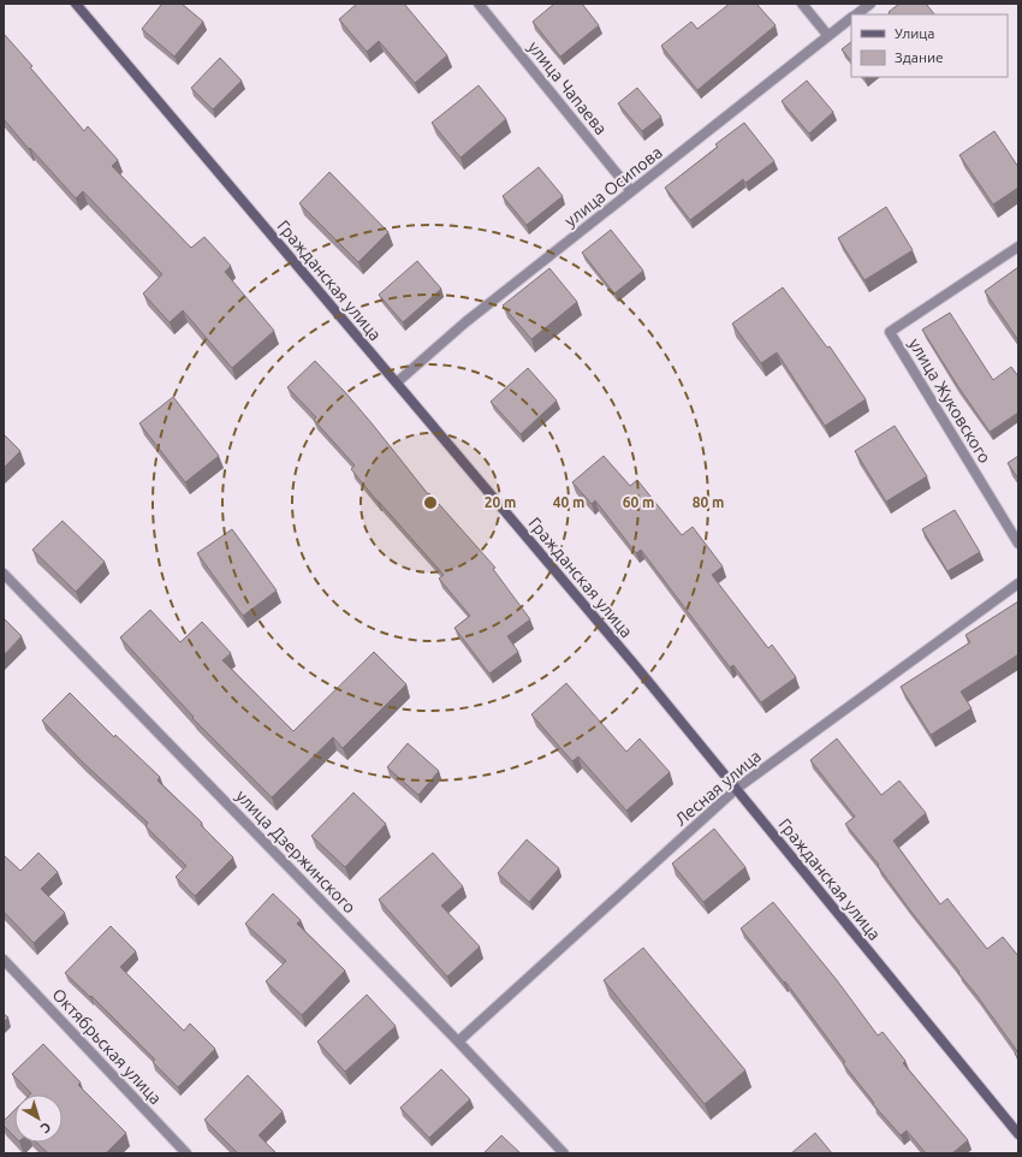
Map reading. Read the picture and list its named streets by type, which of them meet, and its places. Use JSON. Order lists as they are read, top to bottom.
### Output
{
  "streets": {
    "street": [
      "улица Чапаева",
      "улица Осипова",
      "Гражданская улица",
      "улица Жуковского",
      "Лесная улица",
      "улица Дзержинского",
      "Октябрьская улица"
    ]
  },
  "crossings": [
    ["улица Чапаева", "улица Осипова"],
    ["улица Осипова", "Гражданская улица"],
    ["Гражданская улица", "Лесная улица"],
    ["Лесная улица", "улица Дзержинского"]
  ],
  "legend": ["Улица", "Здание"],
  "north": "bottom right",
  "rings": [
    "20 m",
    "40 m",
    "60 m",
    "80 m"
  ]
}
